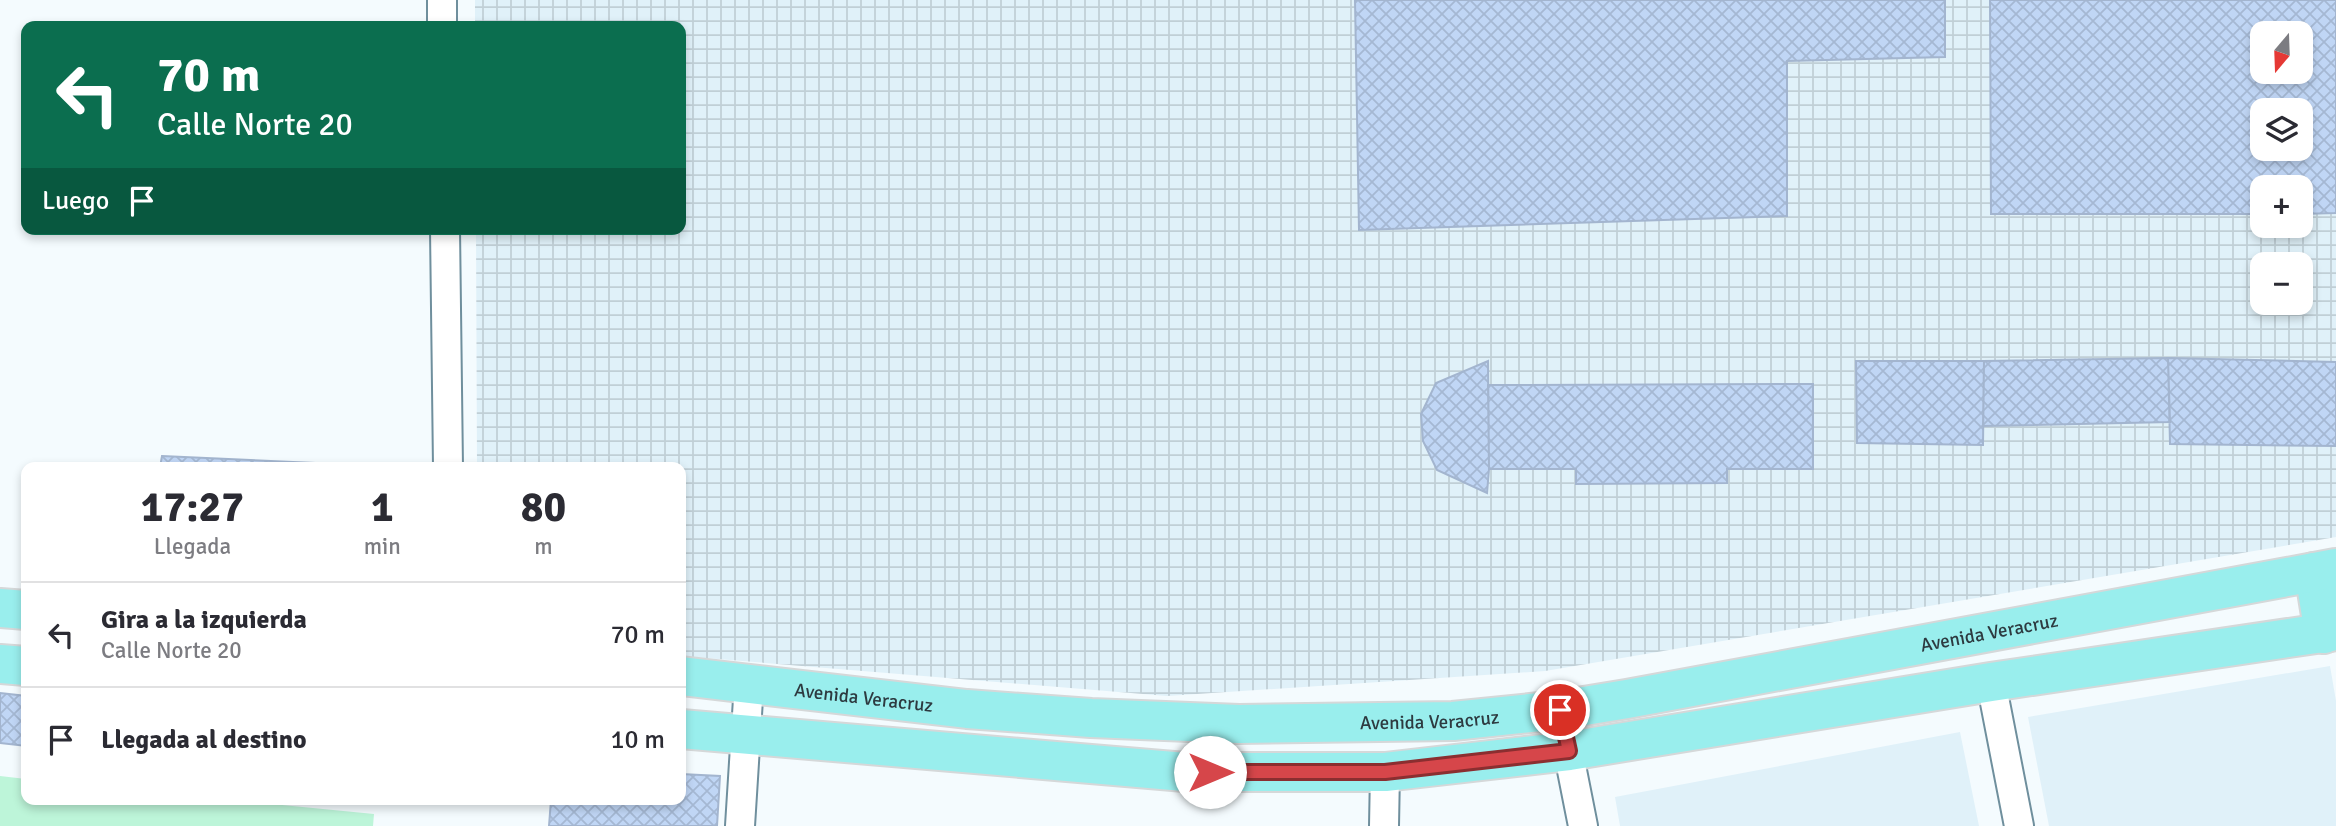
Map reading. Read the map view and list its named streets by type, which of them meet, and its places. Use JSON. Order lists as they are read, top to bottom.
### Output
{
  "streets": {
    "main road": ["Avenida Veracruz"]
  },
  "north": "bottom",
  "page": {
    "map_buttons": ["+", "−"],
    "turn": ["70 m", "Calle Norte 20"],
    "then": "Luego",
    "eta": [
      "17:27",
      "Llegada",
      "1",
      "min",
      "80",
      "m"
    ],
    "list": [
      {
        "name": "Gira a la izquierda",
        "note": "Calle Norte 20",
        "value": "70 m"
      },
      {
        "name": "Llegada al destino",
        "value": "10 m"
      }
    ]
  }
}
